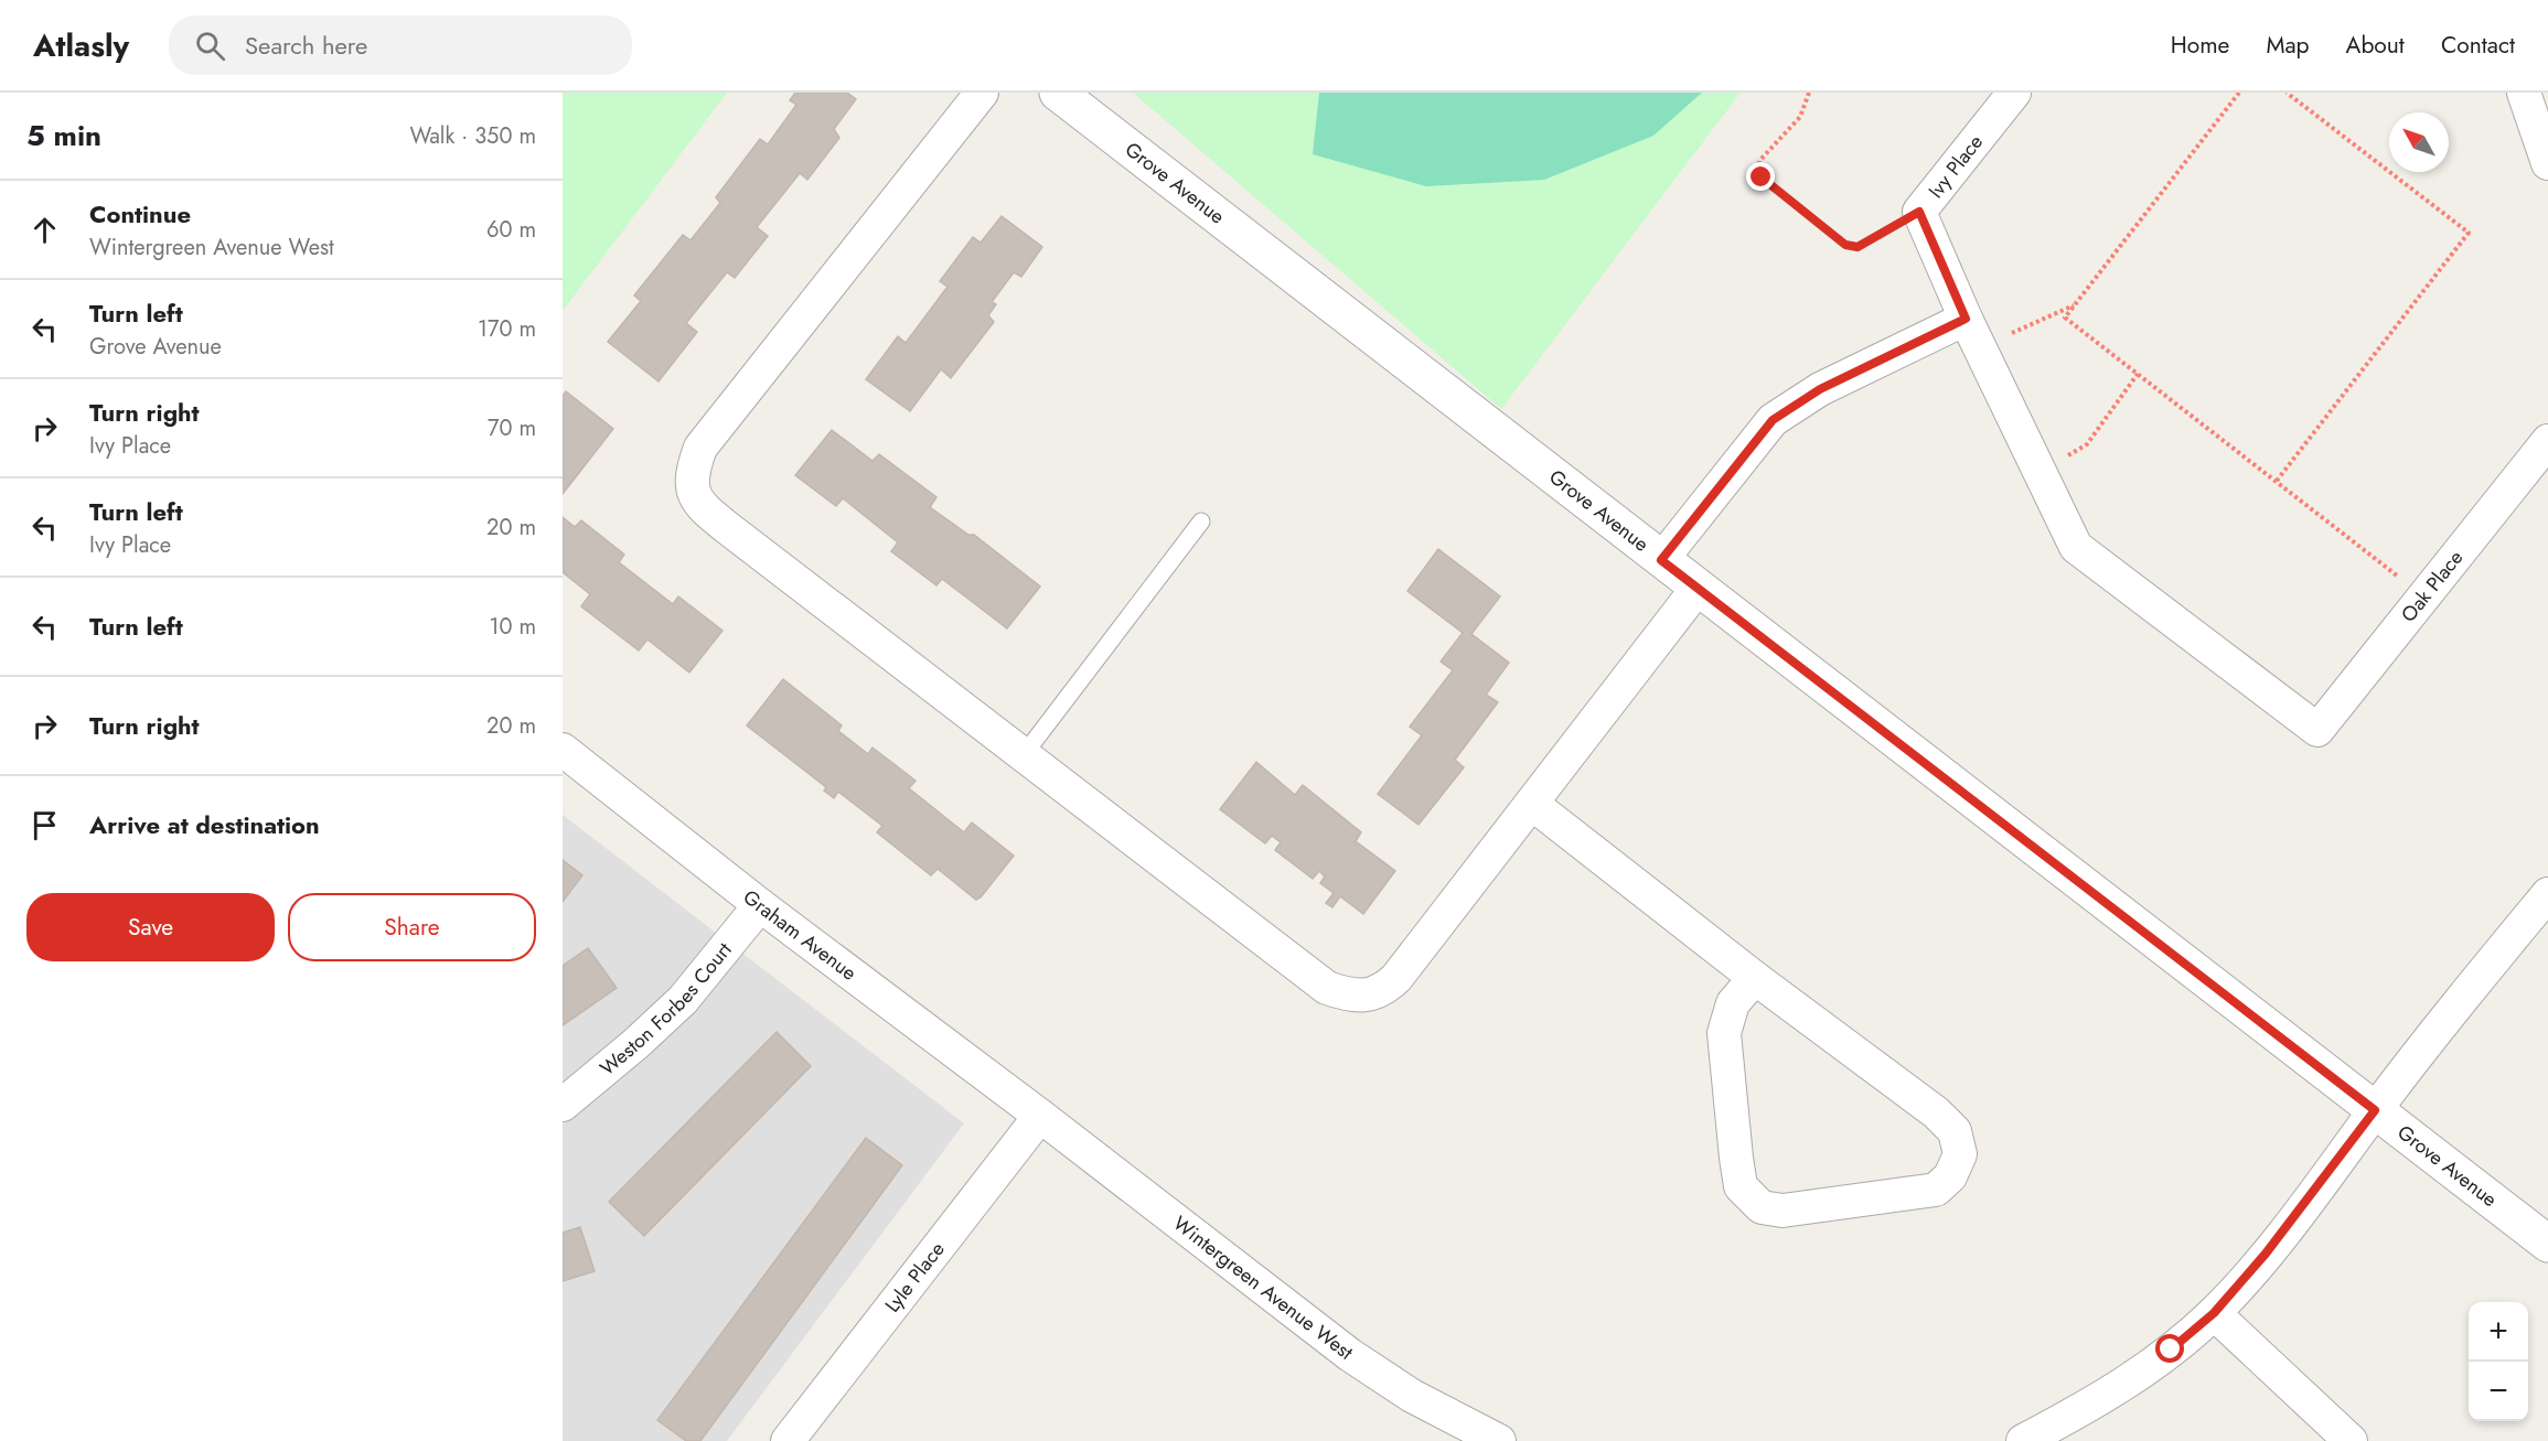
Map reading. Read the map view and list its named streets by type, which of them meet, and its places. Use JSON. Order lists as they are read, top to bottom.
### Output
{
  "streets": {
    "street": [
      "Ivy Place",
      "Grove Avenue",
      "Oak Place",
      "Graham Avenue",
      "Weston Forbes Court",
      "Lyle Place",
      "Wintergreen Avenue West"
    ]
  },
  "crossings": [
    ["Ivy Place", "Oak Place"],
    ["Graham Avenue", "Weston Forbes Court"],
    ["Graham Avenue", "Lyle Place"],
    ["Graham Avenue", "Wintergreen Avenue West"],
    ["Lyle Place", "Wintergreen Avenue West"]
  ],
  "north": "top left",
  "page": {
    "header": "Atlasly",
    "search": "Search here",
    "nav": [
      "Home",
      "Map",
      "About",
      "Contact"
    ],
    "heading": ["5 min", "Walk · 350 m"],
    "list": [
      ["Continue", "Wintergreen Avenue West", "60 m"],
      ["Turn left", "Grove Avenue", "170 m"],
      ["Turn right", "Ivy Place", "70 m"],
      ["Turn left", "Ivy Place", "20 m"],
      ["Turn left", "10 m"],
      ["Turn right", "20 m"],
      "Arrive at destination"
    ],
    "buttons": ["Save", "Share"],
    "map_buttons": ["+", "−"]
  }
}
